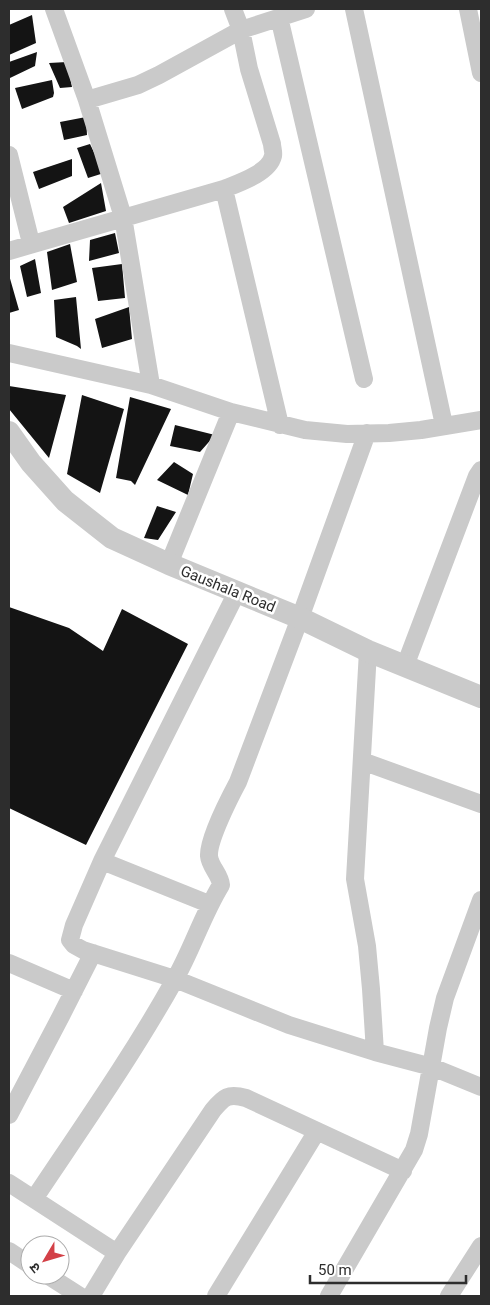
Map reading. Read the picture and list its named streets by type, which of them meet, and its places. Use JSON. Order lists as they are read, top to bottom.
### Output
{
  "streets": {
    "street": ["Gaushala Road"]
  },
  "scale_bar": "50 m",
  "north": "bottom left"
}
